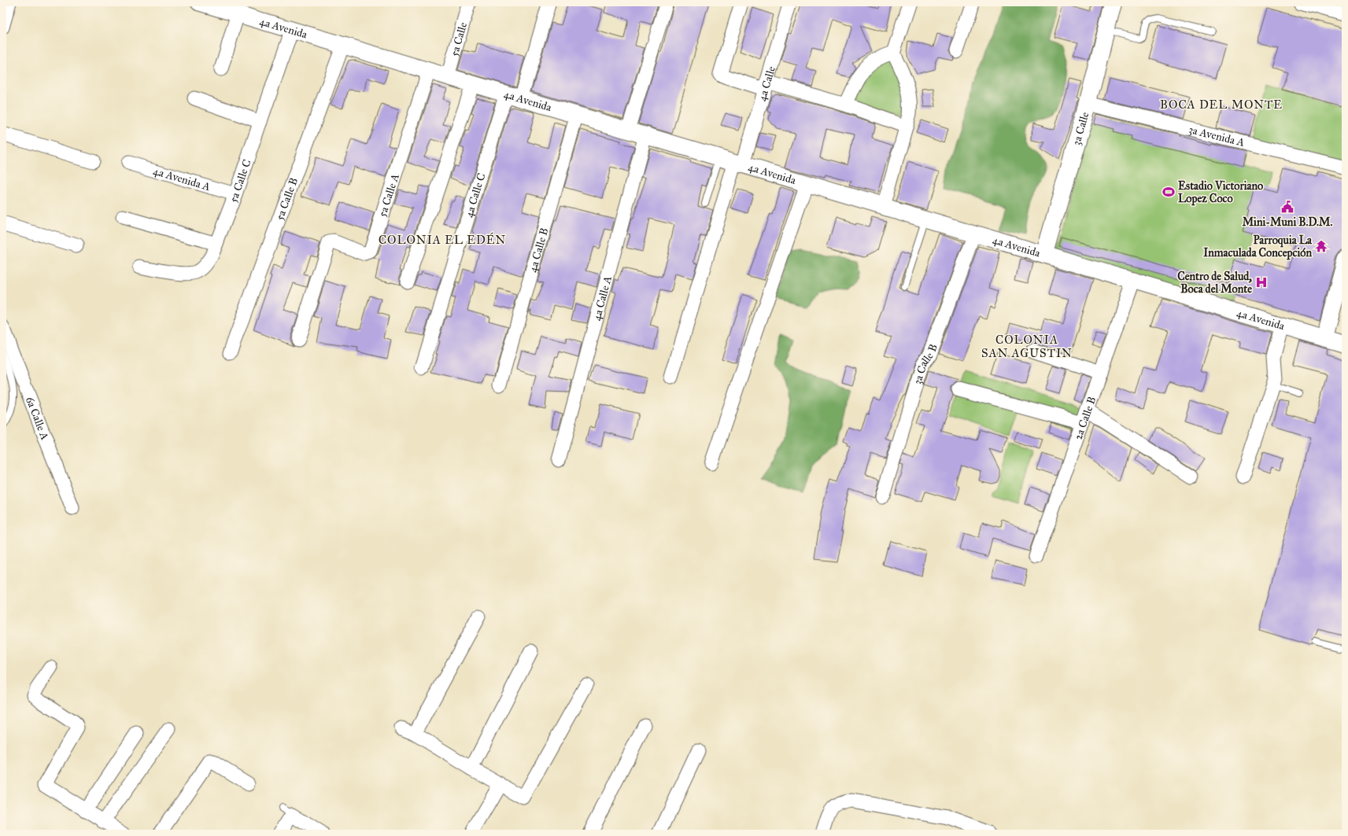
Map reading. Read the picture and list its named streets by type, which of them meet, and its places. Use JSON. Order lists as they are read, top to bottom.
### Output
{
  "streets": {
    "street": [
      "4a Avenida",
      "5a Calle",
      "4a Calle",
      "3a Calle",
      "3a Avenida A",
      "4a Avenida A",
      "5a Calle C",
      "5a Calle A",
      "4a Calle C",
      "5a Calle B",
      "4a Calle B",
      "4a Calle A",
      "3a Calle B",
      "6a Calle A",
      "2a Calle B"
    ]
  },
  "crossings": [
    ["4a Avenida", "5a Calle"],
    ["4a Avenida", "4a Calle"],
    ["4a Avenida", "3a Calle"],
    ["4a Avenida", "5a Calle C"],
    ["4a Avenida", "5a Calle A"],
    ["4a Avenida", "4a Calle C"],
    ["4a Avenida", "5a Calle B"],
    ["4a Avenida", "4a Calle B"],
    ["4a Avenida", "4a Calle A"],
    ["4a Avenida", "3a Calle B"],
    ["4a Avenida", "2a Calle B"],
    ["3a Calle", "3a Avenida A"],
    ["4a Avenida A", "5a Calle C"]
  ],
  "districts": ["BOCA DEL MONTE", "COLONIA EL EDÉN", "COLONIA SAN AGUSTIN"],
  "places": {
    "sports": ["Estadio Victoriano Lopez Coco"],
    "public building": ["Mini-Muni B.D.M."],
    "temple": ["Parroquia La Inmaculada Concepción"],
    "hospital": ["Centro de Salud, Boca del Monte"]
  }
}
